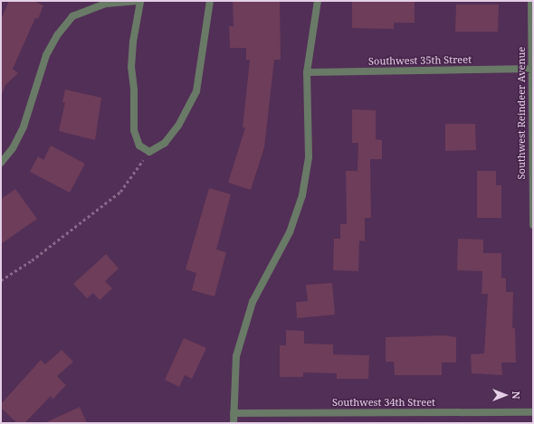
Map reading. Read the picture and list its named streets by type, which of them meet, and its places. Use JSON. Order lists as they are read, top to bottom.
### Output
{
  "streets": {
    "street": ["Southwest 35th Street", "Southwest Reindeer Avenue", "Southwest 34th Street"]
  },
  "crossings": [
    ["Southwest 35th Street", "Southwest Reindeer Avenue"]
  ],
  "north": "right"
}
